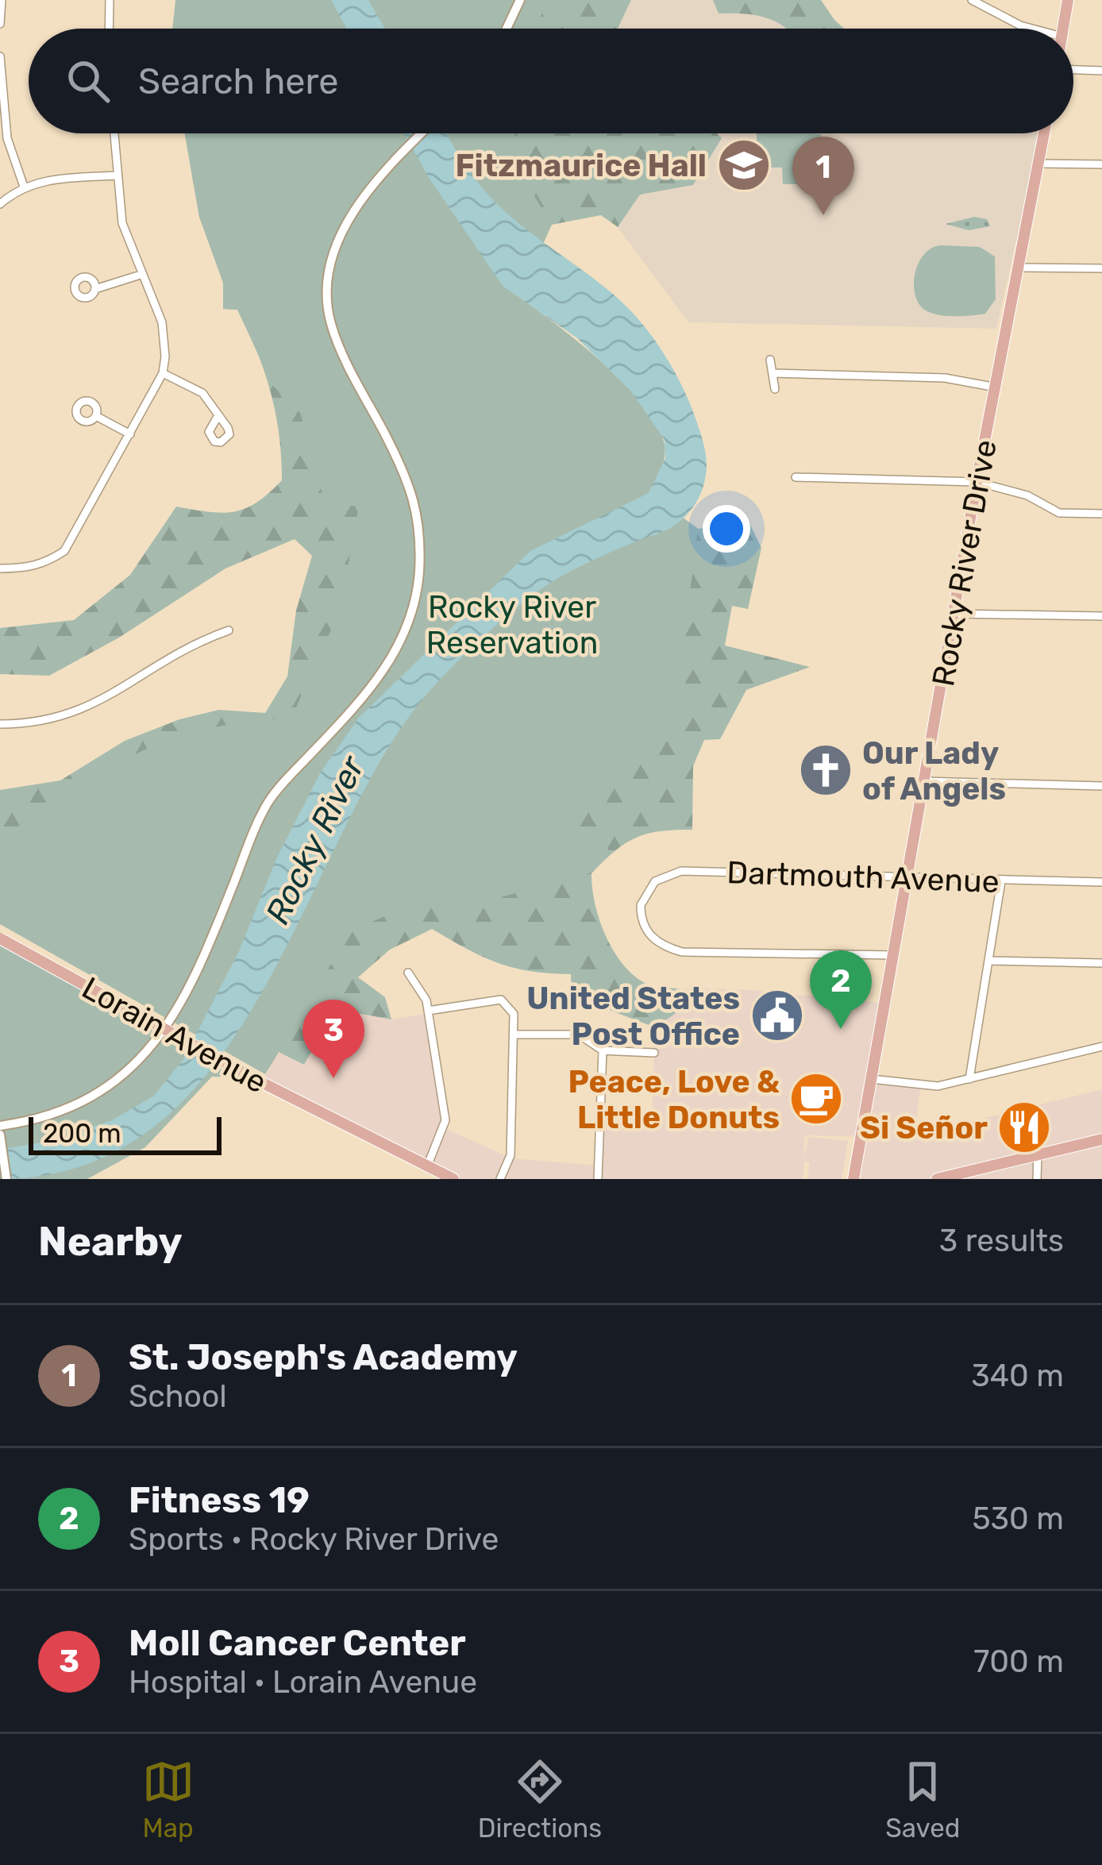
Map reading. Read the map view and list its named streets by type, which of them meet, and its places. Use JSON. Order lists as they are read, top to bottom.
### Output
{
  "streets": {
    "main road": ["Rocky River Drive", "Lorain Avenue"],
    "street": ["Dartmouth Avenue"]
  },
  "crossings": [
    ["Rocky River Drive", "Dartmouth Avenue"]
  ],
  "water": ["Rocky River"],
  "parks": ["Rocky River Reservation"],
  "places": {
    "school or university": ["Fitzmaurice Hall"],
    "church": ["Our Lady of Angels"],
    "public building": ["United States Post Office"],
    "cafe": ["Peace, Love & Little Donuts"],
    "restaurant": ["Si Señor"]
  },
  "scale_bar": "200 m",
  "page": {
    "search": "Search here",
    "pins": ["1", "2", "3"],
    "scale": "200 m",
    "heading": ["Nearby", "3 results"],
    "list": [
      {
        "mark": "1",
        "name": "St. Joseph's Academy",
        "note": "School",
        "value": "340 m"
      },
      {
        "mark": "2",
        "name": "Fitness 19",
        "note": "Sports · Rocky River Drive",
        "value": "530 m"
      },
      {
        "mark": "3",
        "name": "Moll Cancer Center",
        "note": "Hospital · Lorain Avenue",
        "value": "700 m"
      }
    ],
    "nav": ["Map", "Directions", "Saved"]
  }
}
